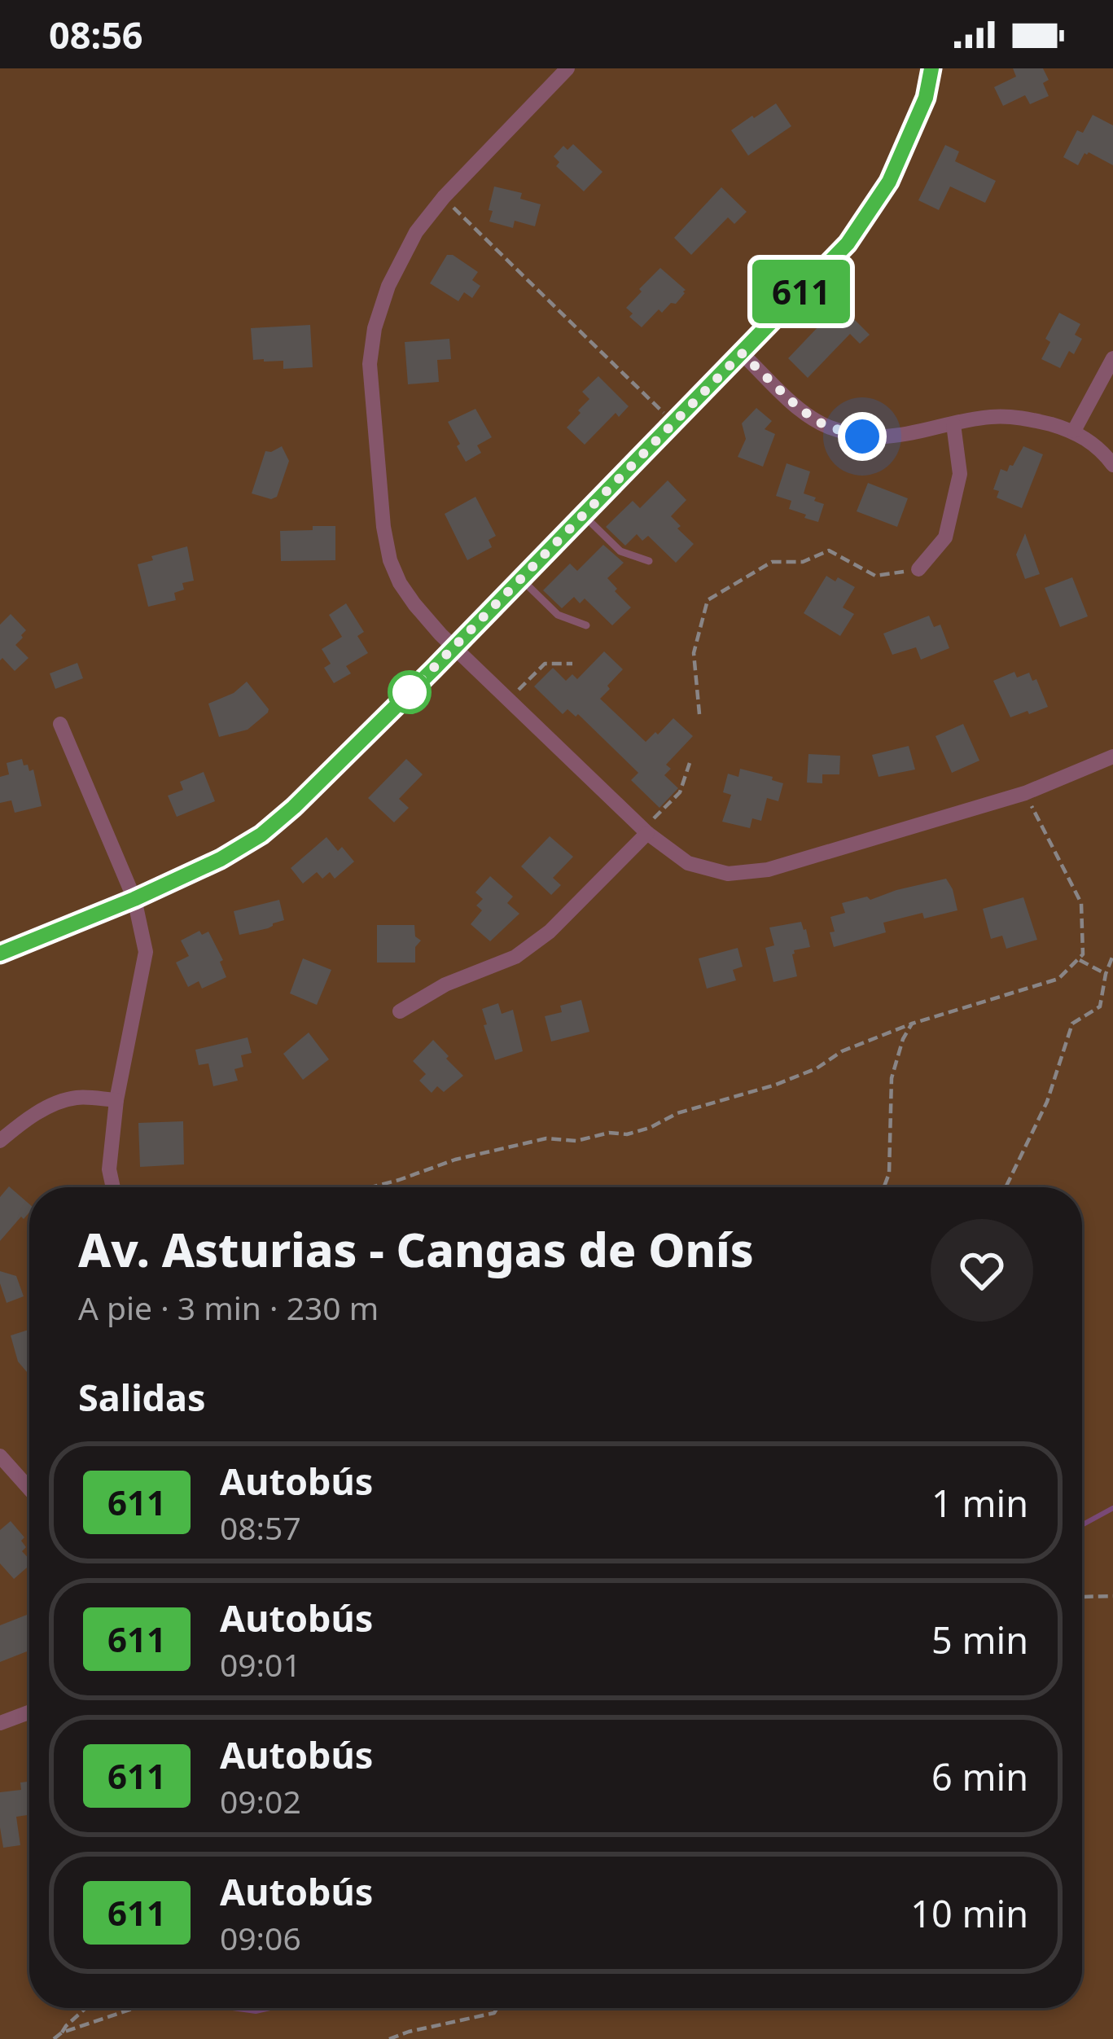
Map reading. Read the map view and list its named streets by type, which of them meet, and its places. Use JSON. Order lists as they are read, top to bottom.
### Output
{
  "lines": ["bus line 611"],
  "page": {
    "status": "08:56",
    "on_map": "611",
    "heading": [
      ["Av. Asturias - Cangas de Onís", "A pie · 3 min · 230 m"],
      "Salidas"
    ],
    "list": [
      {
        "mark": "611",
        "name": "Autobús",
        "note": "08:57",
        "value": "1 min"
      },
      {
        "mark": "611",
        "name": "Autobús",
        "note": "09:01",
        "value": "5 min"
      },
      {
        "mark": "611",
        "name": "Autobús",
        "note": "09:02",
        "value": "6 min"
      },
      {
        "mark": "611",
        "name": "Autobús",
        "note": "09:06",
        "value": "10 min"
      }
    ]
  }
}
